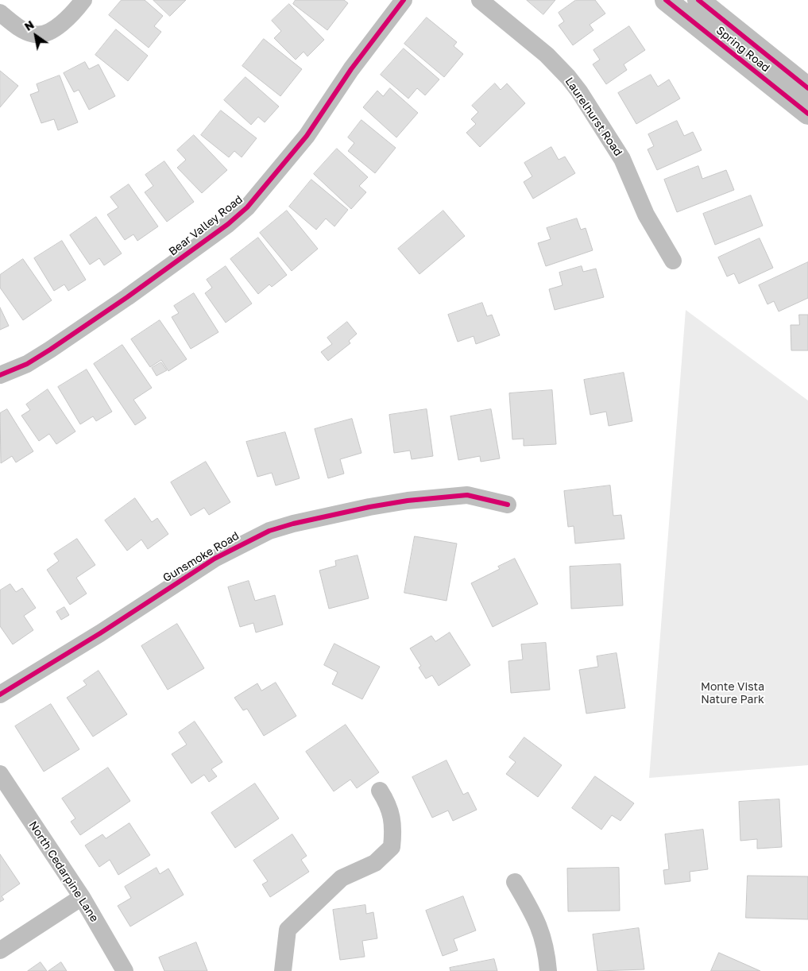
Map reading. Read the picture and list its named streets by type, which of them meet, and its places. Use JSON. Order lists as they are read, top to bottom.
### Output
{
  "streets": {
    "main road": ["Spring Road"],
    "street": [
      "Laurelhurst Road",
      "Bear Valley Road",
      "Gunsmoke Road",
      "North Cedarpine Lane"
    ]
  },
  "parks": ["Monte Vista Nature Park"],
  "north": "top left"
}
